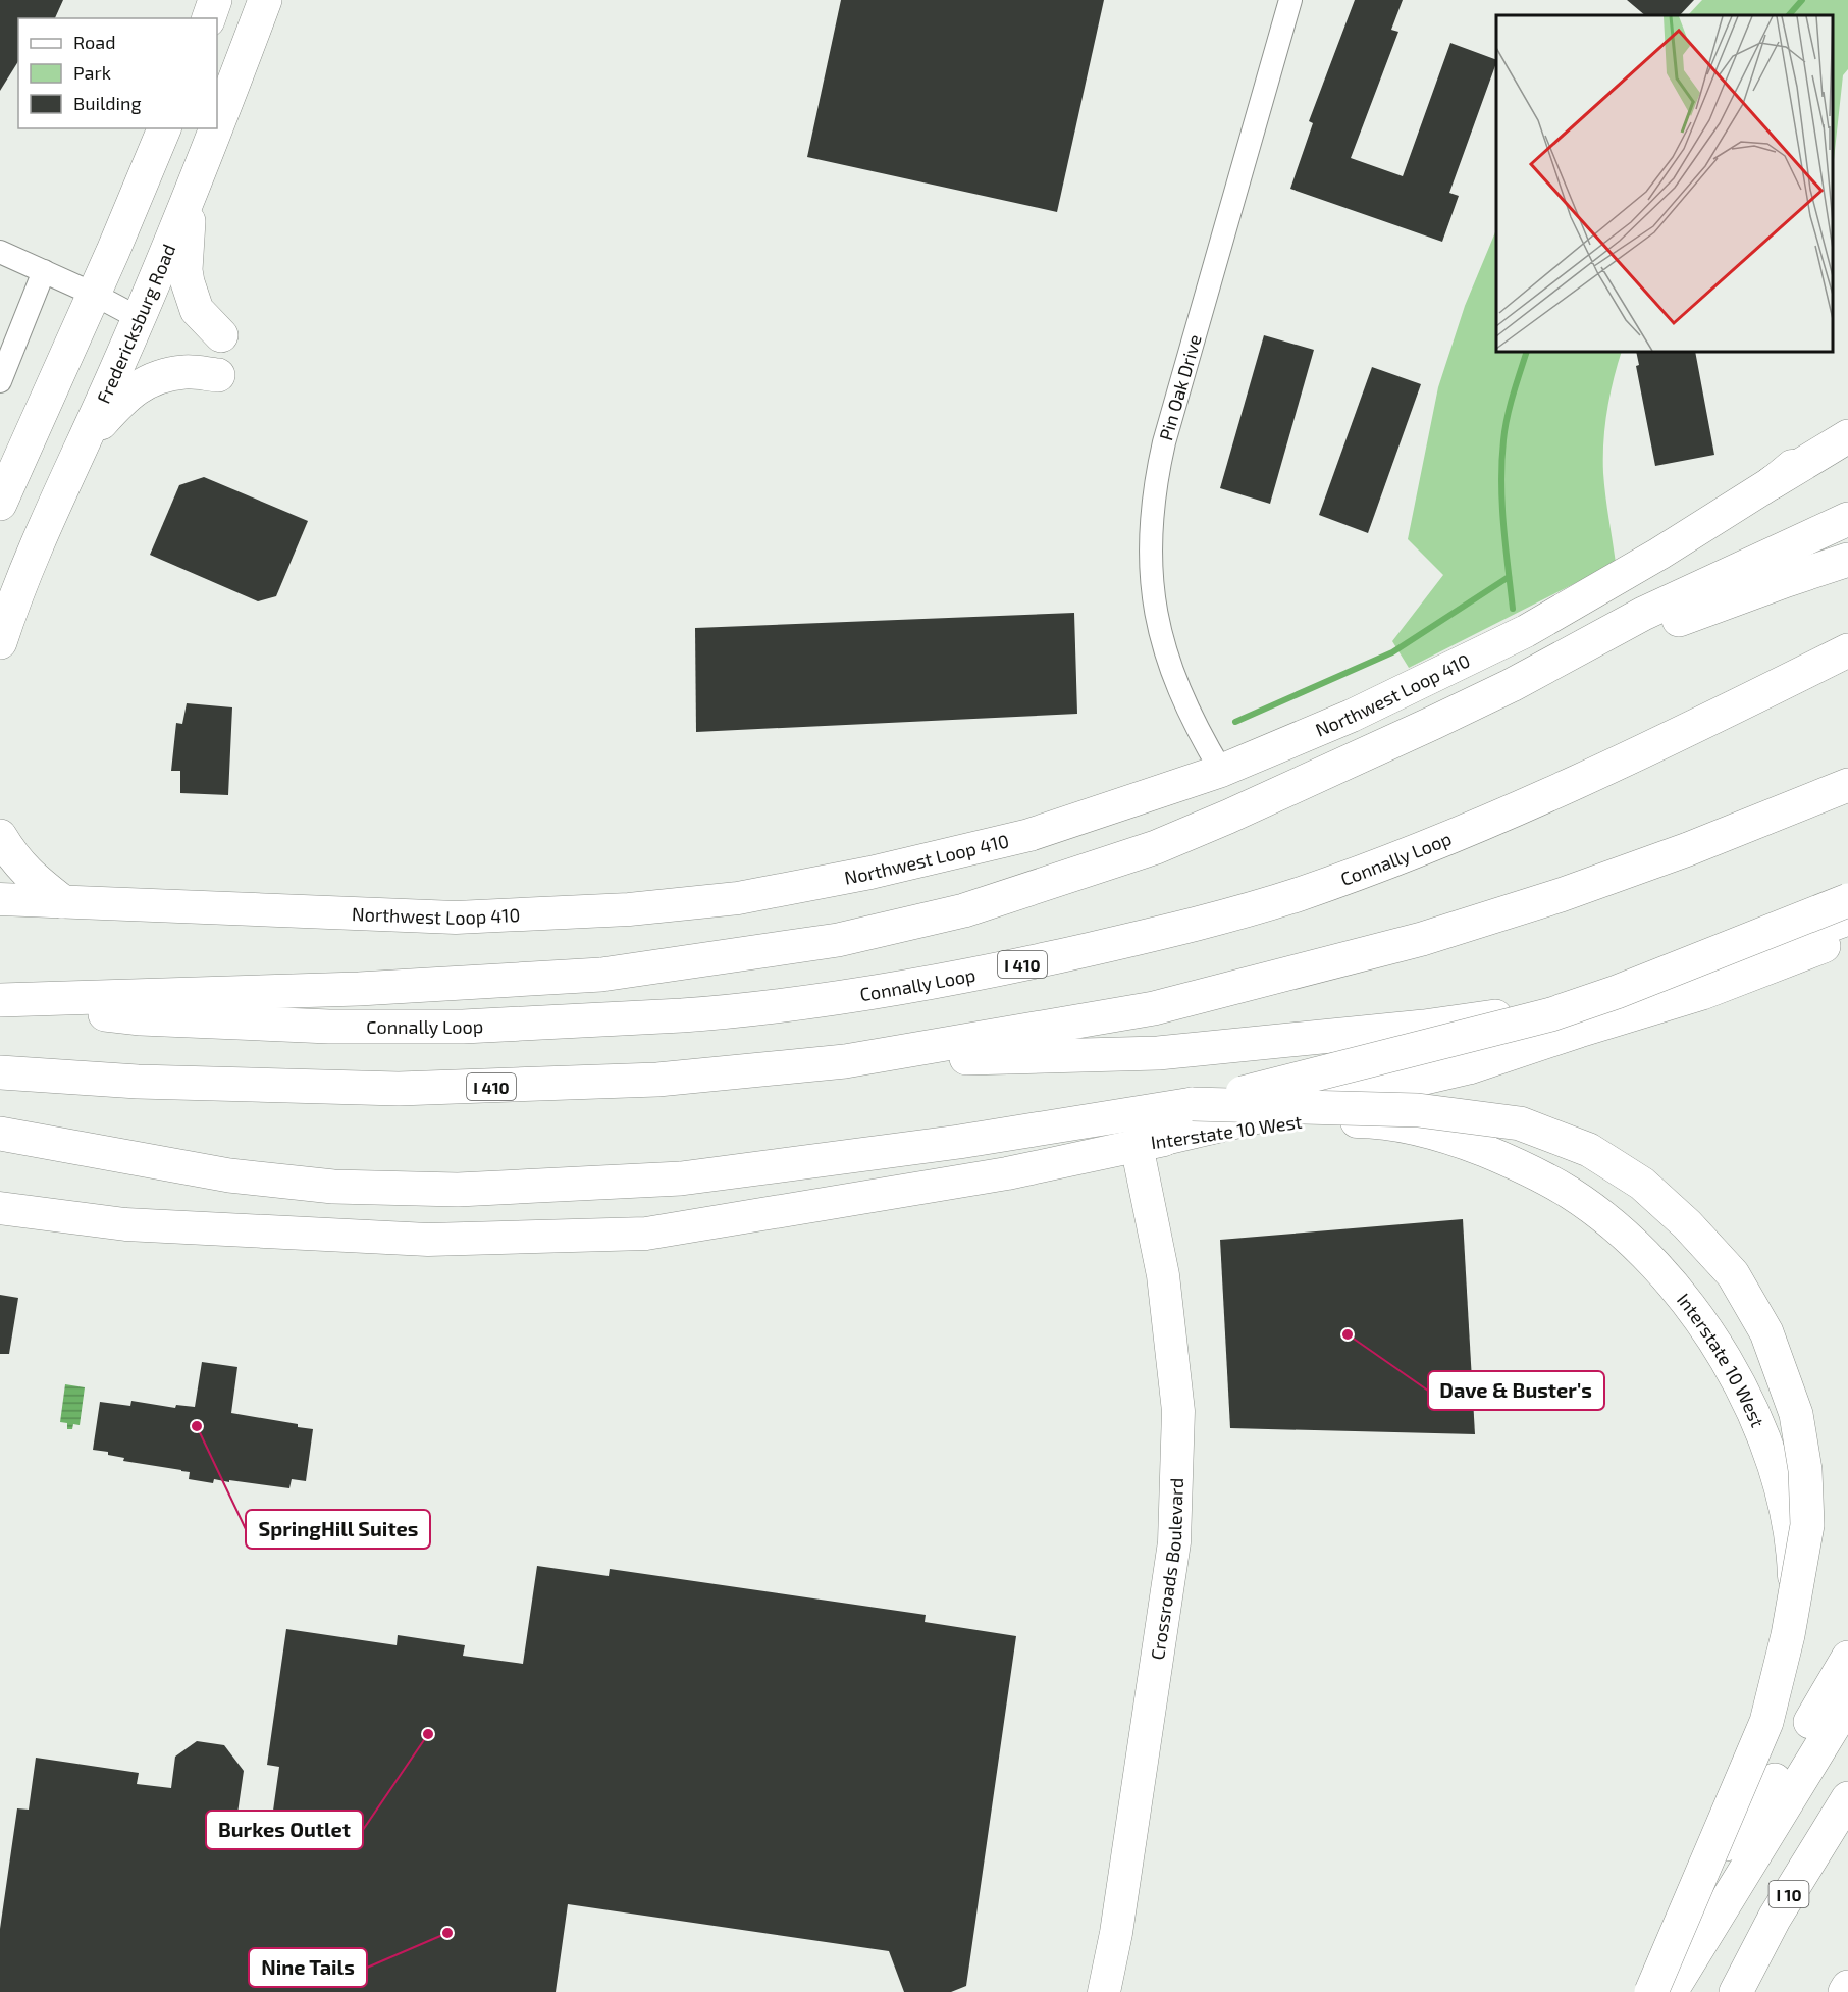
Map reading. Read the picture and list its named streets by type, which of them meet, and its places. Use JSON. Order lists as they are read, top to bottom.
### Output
{
  "streets": {
    "main road": [
      "Fredericksburg Road",
      "Northwest Loop 410",
      "Connally Loop",
      "I 410",
      "Interstate 10 West",
      "Crossroads Boulevard",
      "I 10"
    ],
    "street": ["Pin Oak Drive"]
  },
  "crossings": [
    ["Pin Oak Drive", "Northwest Loop 410"],
    ["Interstate 10 West", "Crossroads Boulevard"]
  ],
  "places": [
    "Dave & Buster's",
    "SpringHill Suites",
    "Burkes Outlet",
    "Nine Tails"
  ],
  "legend": ["Road", "Park", "Building"]
}
